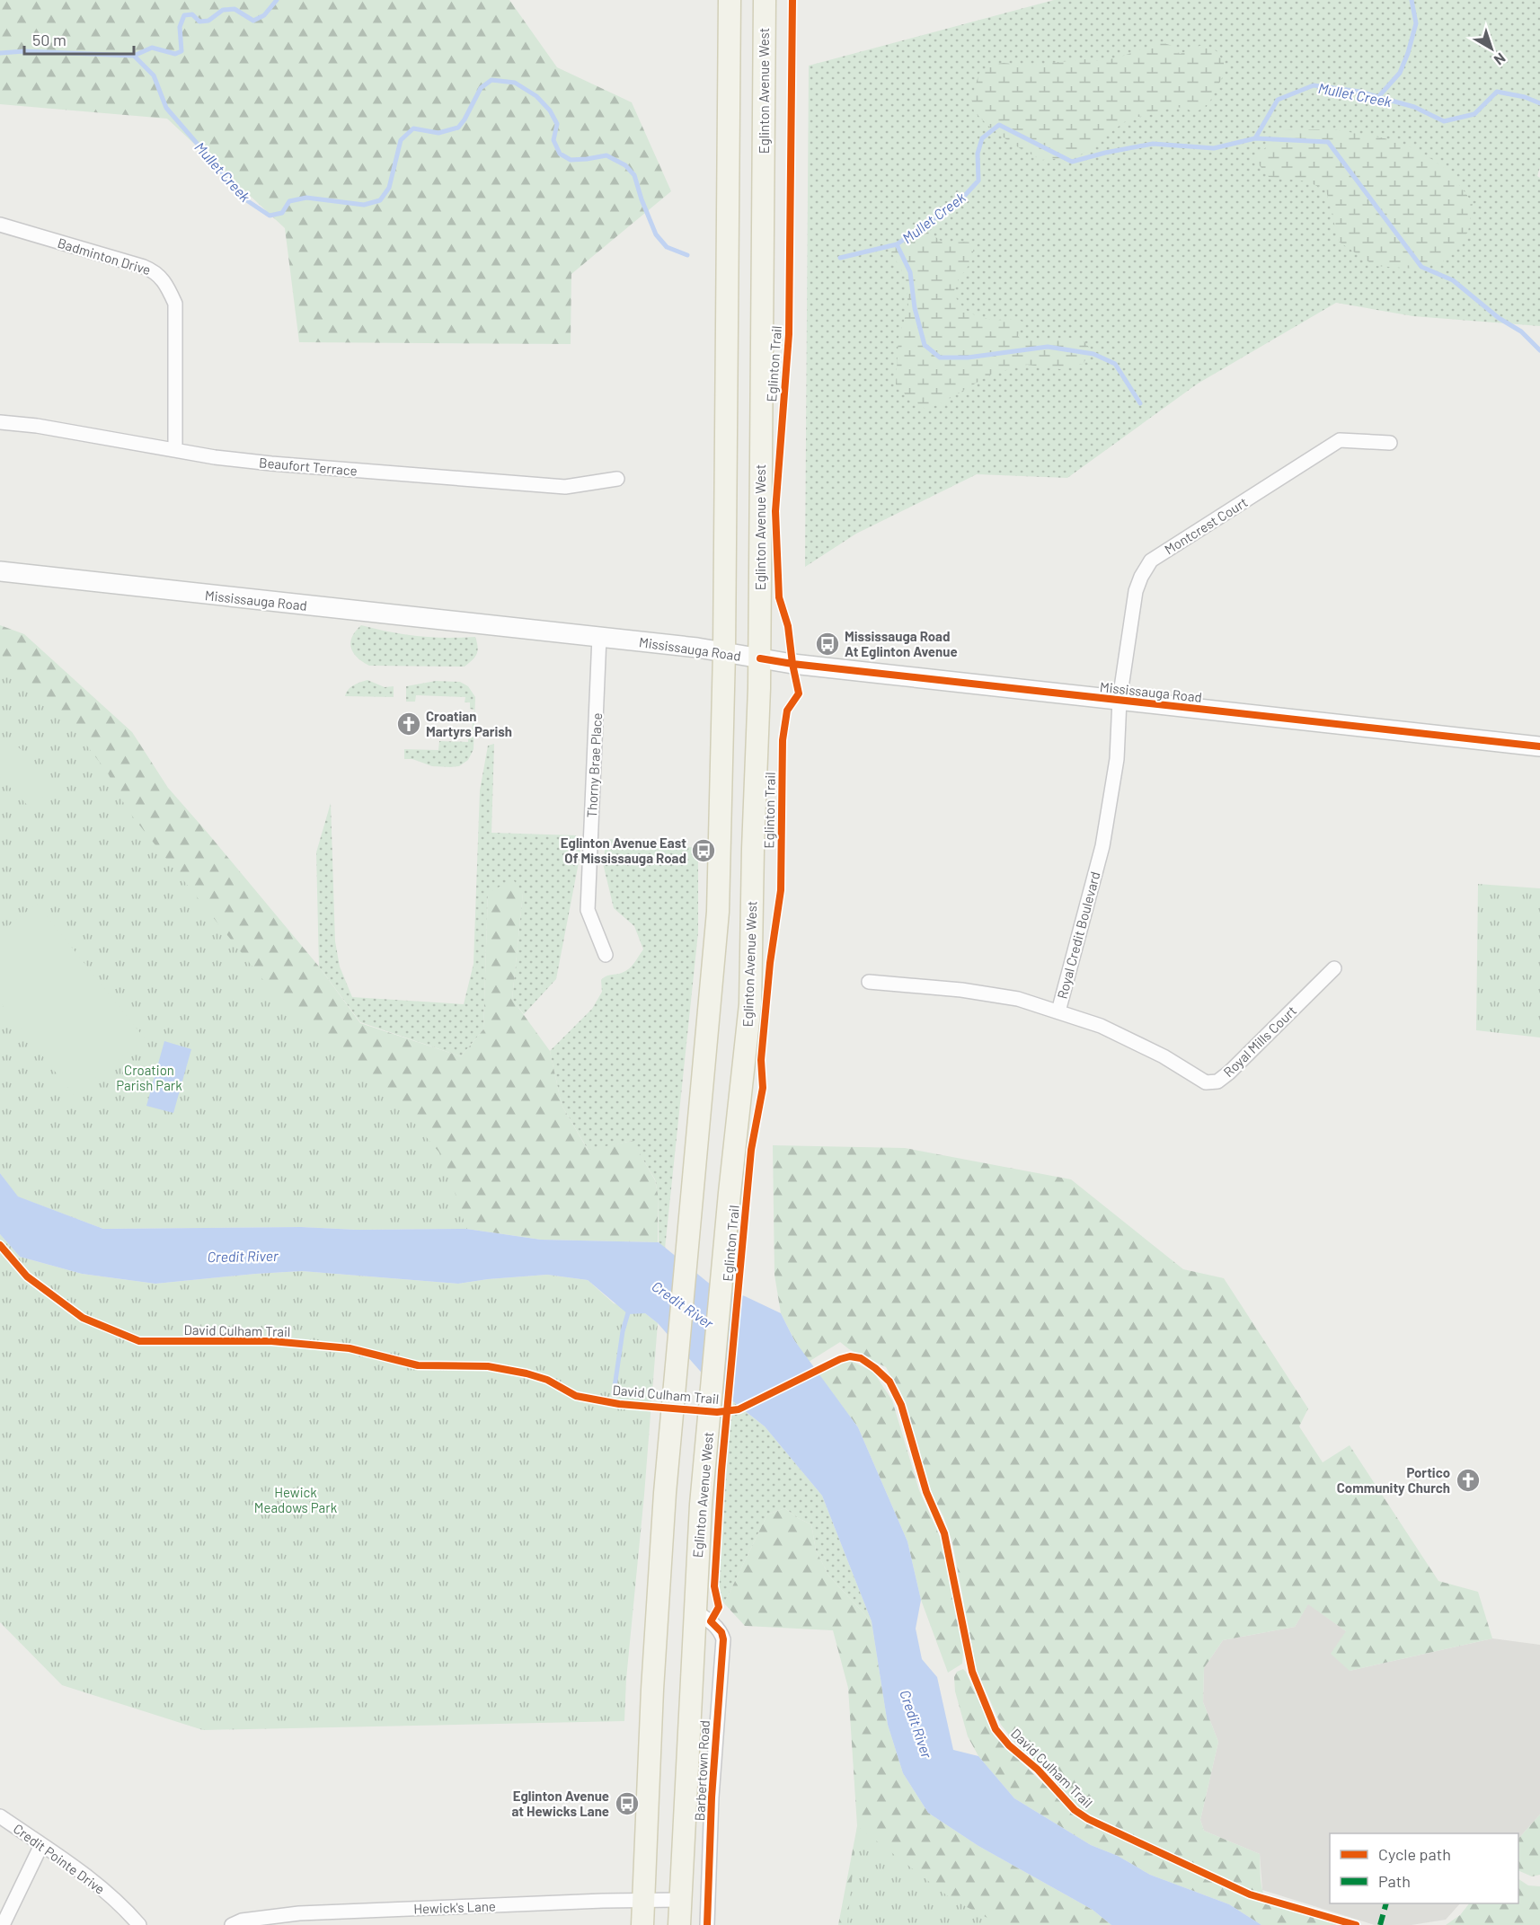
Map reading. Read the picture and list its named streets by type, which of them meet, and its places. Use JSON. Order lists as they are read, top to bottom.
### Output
{
  "streets": {
    "main road": ["Eglinton Avenue West", "Mississauga Road"],
    "street": [
      "Badminton Drive",
      "Beaufort Terrace",
      "Montcrest Court",
      "Thorny Brae Place",
      "Royal Credit Boulevard",
      "Royal Mills Court",
      "Barbertown Road",
      "Credit Pointe Drive",
      "Hewick's Lane"
    ],
    "cycle path": ["Eglinton Trail", "David Culham Trail"]
  },
  "crossings": [
    ["Eglinton Avenue West", "Mississauga Road"],
    ["Eglinton Avenue West", "Barbertown Road"],
    ["Eglinton Avenue West", "Hewick's Lane"],
    ["Badminton Drive", "Beaufort Terrace"],
    ["Montcrest Court", "Mississauga Road"],
    ["Montcrest Court", "Royal Credit Boulevard"],
    ["Mississauga Road", "Thorny Brae Place"],
    ["Mississauga Road", "Royal Credit Boulevard"],
    ["Royal Credit Boulevard", "Royal Mills Court"]
  ],
  "water": ["Mullet Creek", "Credit River"],
  "parks": ["Croation Parish Park", "Hewick Meadows Park"],
  "places": {
    "bus stop": ["Mississauga Road At Eglinton Avenue", "Eglinton Avenue East Of Mississauga Road", "Eglinton Avenue at Hewicks Lane"],
    "church": ["Croatian Martyrs Parish", "Portico Community Church"]
  },
  "legend": ["Cycle path", "Path"],
  "scale_bar": "50 m",
  "north": "bottom right"
}
